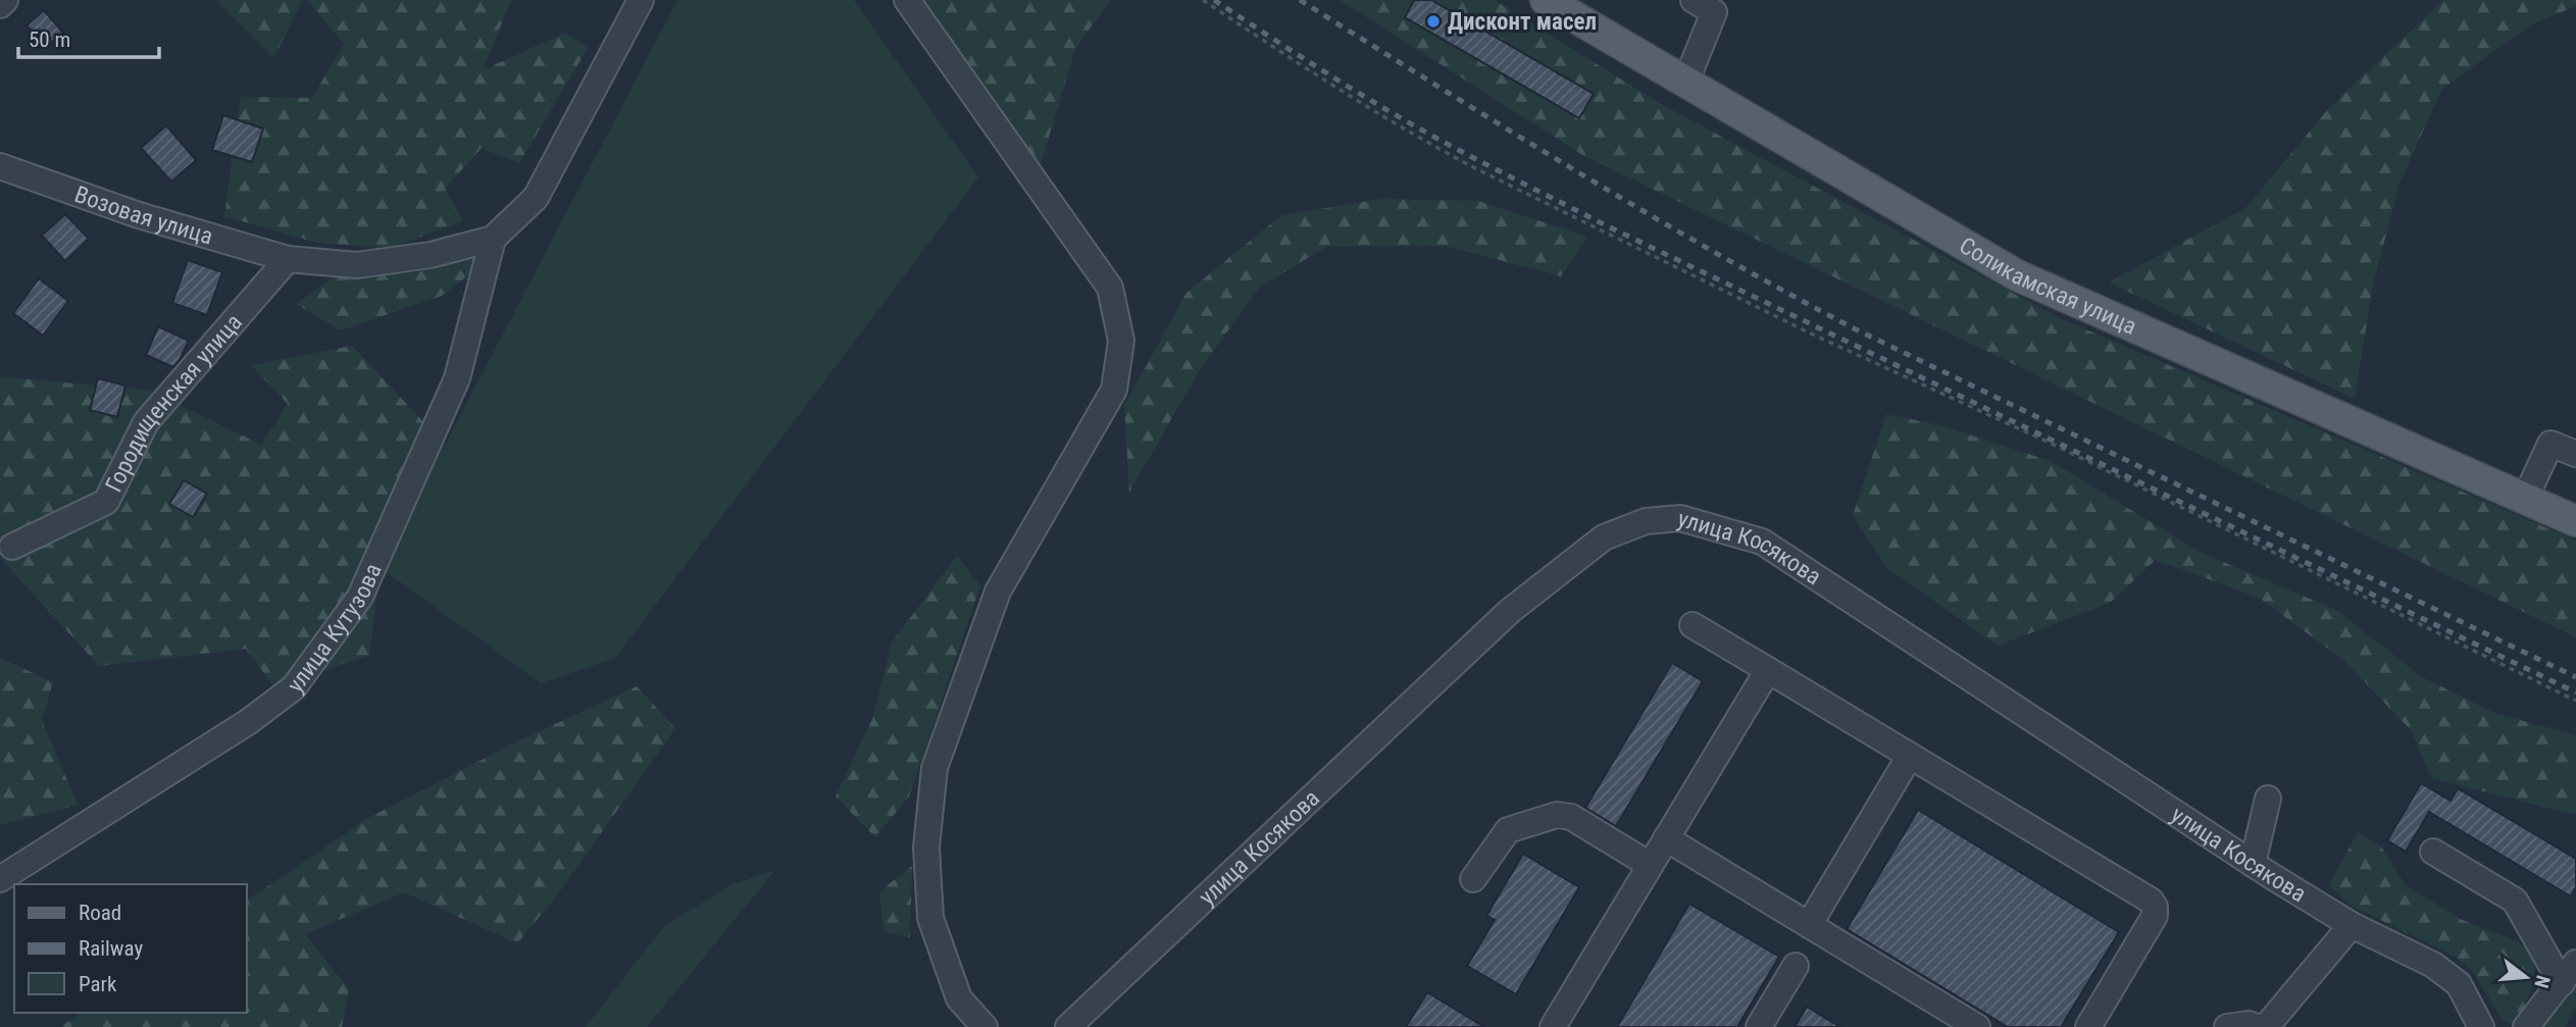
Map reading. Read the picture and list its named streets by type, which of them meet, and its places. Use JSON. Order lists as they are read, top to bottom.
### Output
{
  "streets": {
    "main road": ["Соликамская улица"],
    "street": [
      "Возовая улица",
      "Городищенская улица",
      "улица Косякова",
      "улица Кутузова"
    ]
  },
  "crossings": [
    ["Возовая улица", "Городищенская улица"],
    ["Возовая улица", "улица Кутузова"]
  ],
  "places": ["Дисконт масел"],
  "legend": ["Road", "Railway", "Park"],
  "scale_bar": "50 m",
  "north": "right"
}
